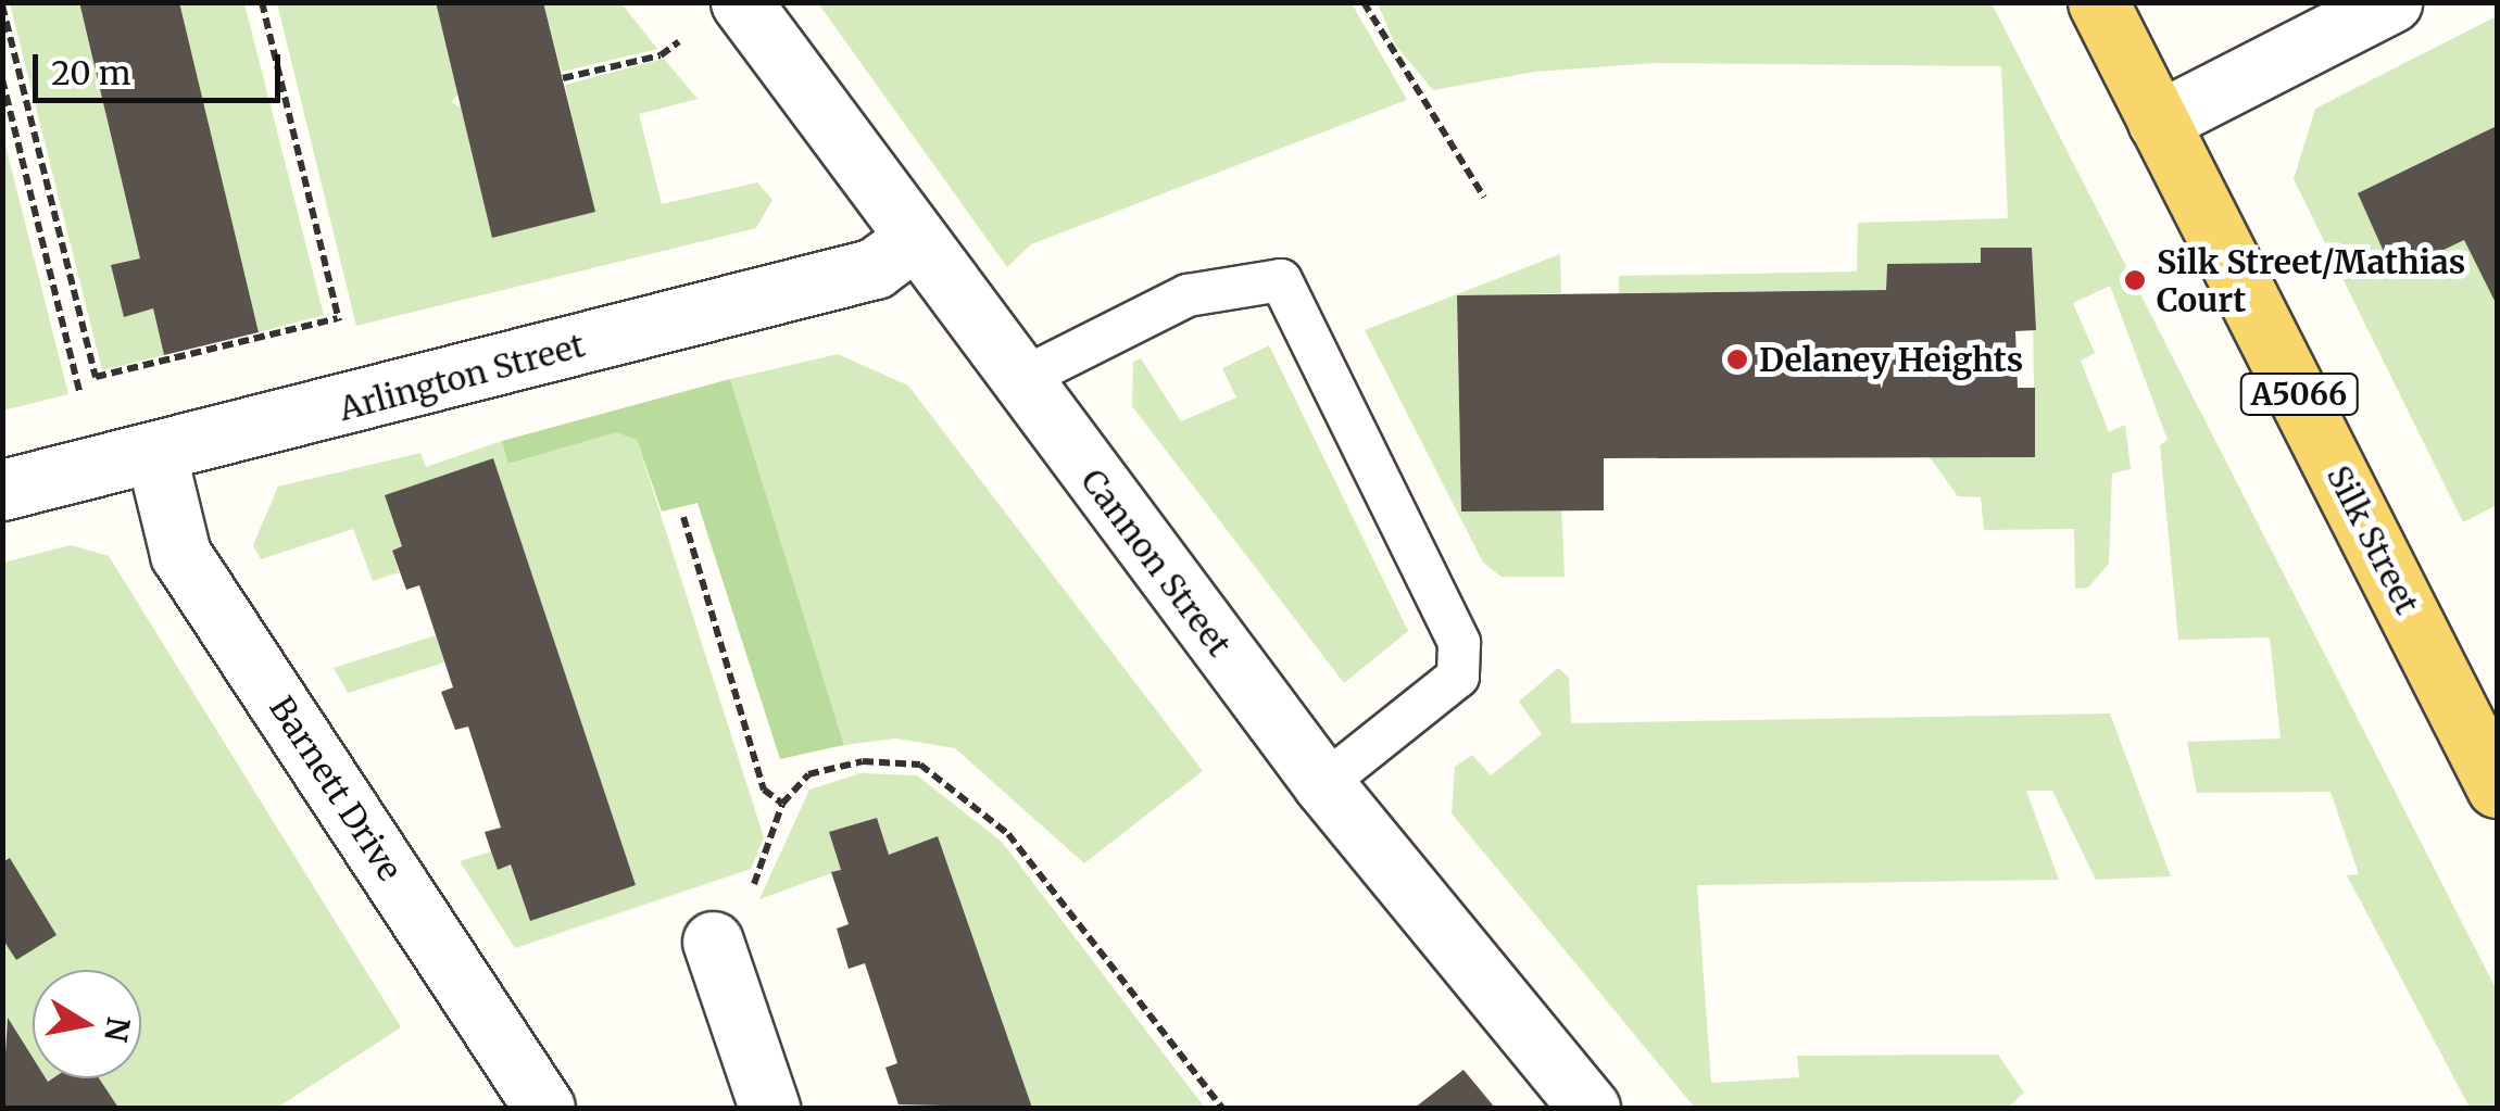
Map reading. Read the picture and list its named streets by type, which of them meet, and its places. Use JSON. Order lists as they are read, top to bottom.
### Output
{
  "streets": {
    "main road": ["A5066", "Silk Street"],
    "street": ["Arlington Street", "Cannon Street", "Barnett Drive"]
  },
  "crossings": [
    ["Arlington Street", "Cannon Street"],
    ["Arlington Street", "Barnett Drive"]
  ],
  "places": ["Silk Street/Mathias Court", "Delaney Heights"],
  "scale_bar": "20 m",
  "north": "right"
}
